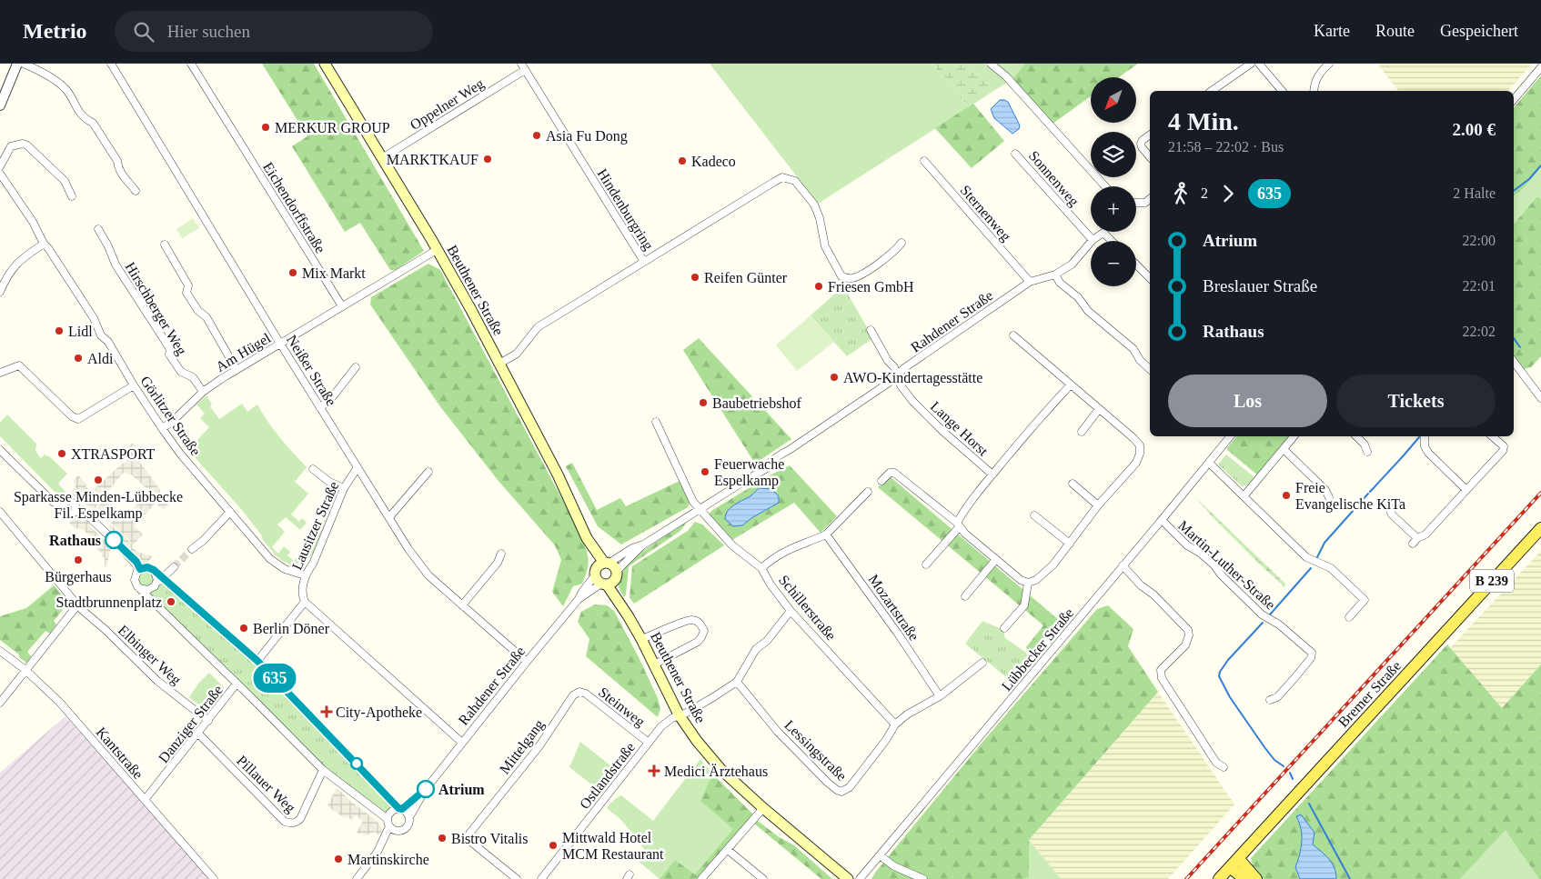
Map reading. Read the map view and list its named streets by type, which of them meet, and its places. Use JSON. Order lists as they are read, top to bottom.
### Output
{
  "streets": {
    "main road": ["Beuthener Straße", "B 239", "Bremer Straße"],
    "street": [
      "Oppelner Weg",
      "Sonnenweg",
      "Eichendorffstraße",
      "Hindenburgring",
      "Sternenweg",
      "Hirschberger Weg",
      "Rahdener Straße",
      "Am Hügel",
      "Neißer Straße",
      "Görlitzer Straße",
      "Lange Horst",
      "Lausitzer Straße",
      "Martin-Luther-Straße",
      "Schillerstraße",
      "Mozartstraße",
      "Lübbecker Straße",
      "Elbinger Weg",
      "Steinweg",
      "Danziger Straße",
      "Mittelgang",
      "Lessingstraße",
      "Kantstraße",
      "Ostlandstraße",
      "Pillauer Weg"
    ]
  },
  "crossings": [
    ["Oppelner Weg", "Hindenburgring"],
    ["Oppelner Weg", "Beuthener Straße"],
    ["Sonnenweg", "Rahdener Straße"],
    ["Eichendorffstraße", "Am Hügel"],
    ["Hindenburgring", "Beuthener Straße"],
    ["Sternenweg", "Rahdener Straße"],
    ["Beuthener Straße", "Rahdener Straße"],
    ["Beuthener Straße", "Am Hügel"],
    ["Beuthener Straße", "Ostlandstraße"],
    ["Hirschberger Weg", "Am Hügel"],
    ["Rahdener Straße", "Neißer Straße"],
    ["Rahdener Straße", "Lange Horst"],
    ["Rahdener Straße", "Schillerstraße"],
    ["Am Hügel", "Neißer Straße"],
    ["Am Hügel", "Görlitzer Straße"],
    ["Neißer Straße", "Lausitzer Straße"],
    ["Görlitzer Straße", "Lausitzer Straße"],
    ["Martin-Luther-Straße", "Lübbecker Straße"],
    ["Schillerstraße", "Lessingstraße"],
    ["Mozartstraße", "Lessingstraße"],
    ["Elbinger Weg", "Danziger Straße"],
    ["Steinweg", "Mittelgang"],
    ["Steinweg", "Ostlandstraße"],
    ["Danziger Straße", "Kantstraße"],
    ["Danziger Straße", "Pillauer Weg"],
    ["Lessingstraße", "Ostlandstraße"]
  ],
  "places": {
    "other": [
      "MERKUR GROUP",
      "Asia Fu Dong",
      "MARKTKAUF",
      "Kadeco",
      "Mix Markt",
      "Reifen Günter",
      "Friesen GmbH",
      "Lidl",
      "Aldi",
      "AWO-Kindertagesstätte",
      "Baubetriebshof",
      "XTRASPORT",
      "Feuerwache Espelkamp",
      "Sparkasse Minden-Lübbecke Fil. Espelkamp",
      "Freie Evangelische KiTa",
      "Rathaus",
      "Bürgerhaus",
      "Stadtbrunnenplatz",
      "Berlin Döner",
      "Atrium",
      "Bistro Vitalis",
      "Mittwald Hotel MCM Restaurant",
      "Martinskirche"
    ],
    "health": ["City-Apotheke", "Medici Ärztehaus"]
  },
  "lines": ["bus line 635"],
  "north": "bottom left",
  "page": {
    "header": "Metrio",
    "search": "Hier suchen",
    "nav": ["Karte", "Route", "Gespeichert"],
    "on_map": "635",
    "map_buttons": ["+", "−"],
    "heading": ["4 Min.", "21:58 – 22:02 · Bus", "2.00 €"],
    "legs": ["2", "635", "2 Halte"],
    "list": [
      {
        "name": "Atrium",
        "value": "22:00"
      },
      {
        "name": "Breslauer Straße",
        "value": "22:01"
      },
      {
        "name": "Rathaus",
        "value": "22:02"
      }
    ],
    "buttons": ["Los", "Tickets"]
  }
}
